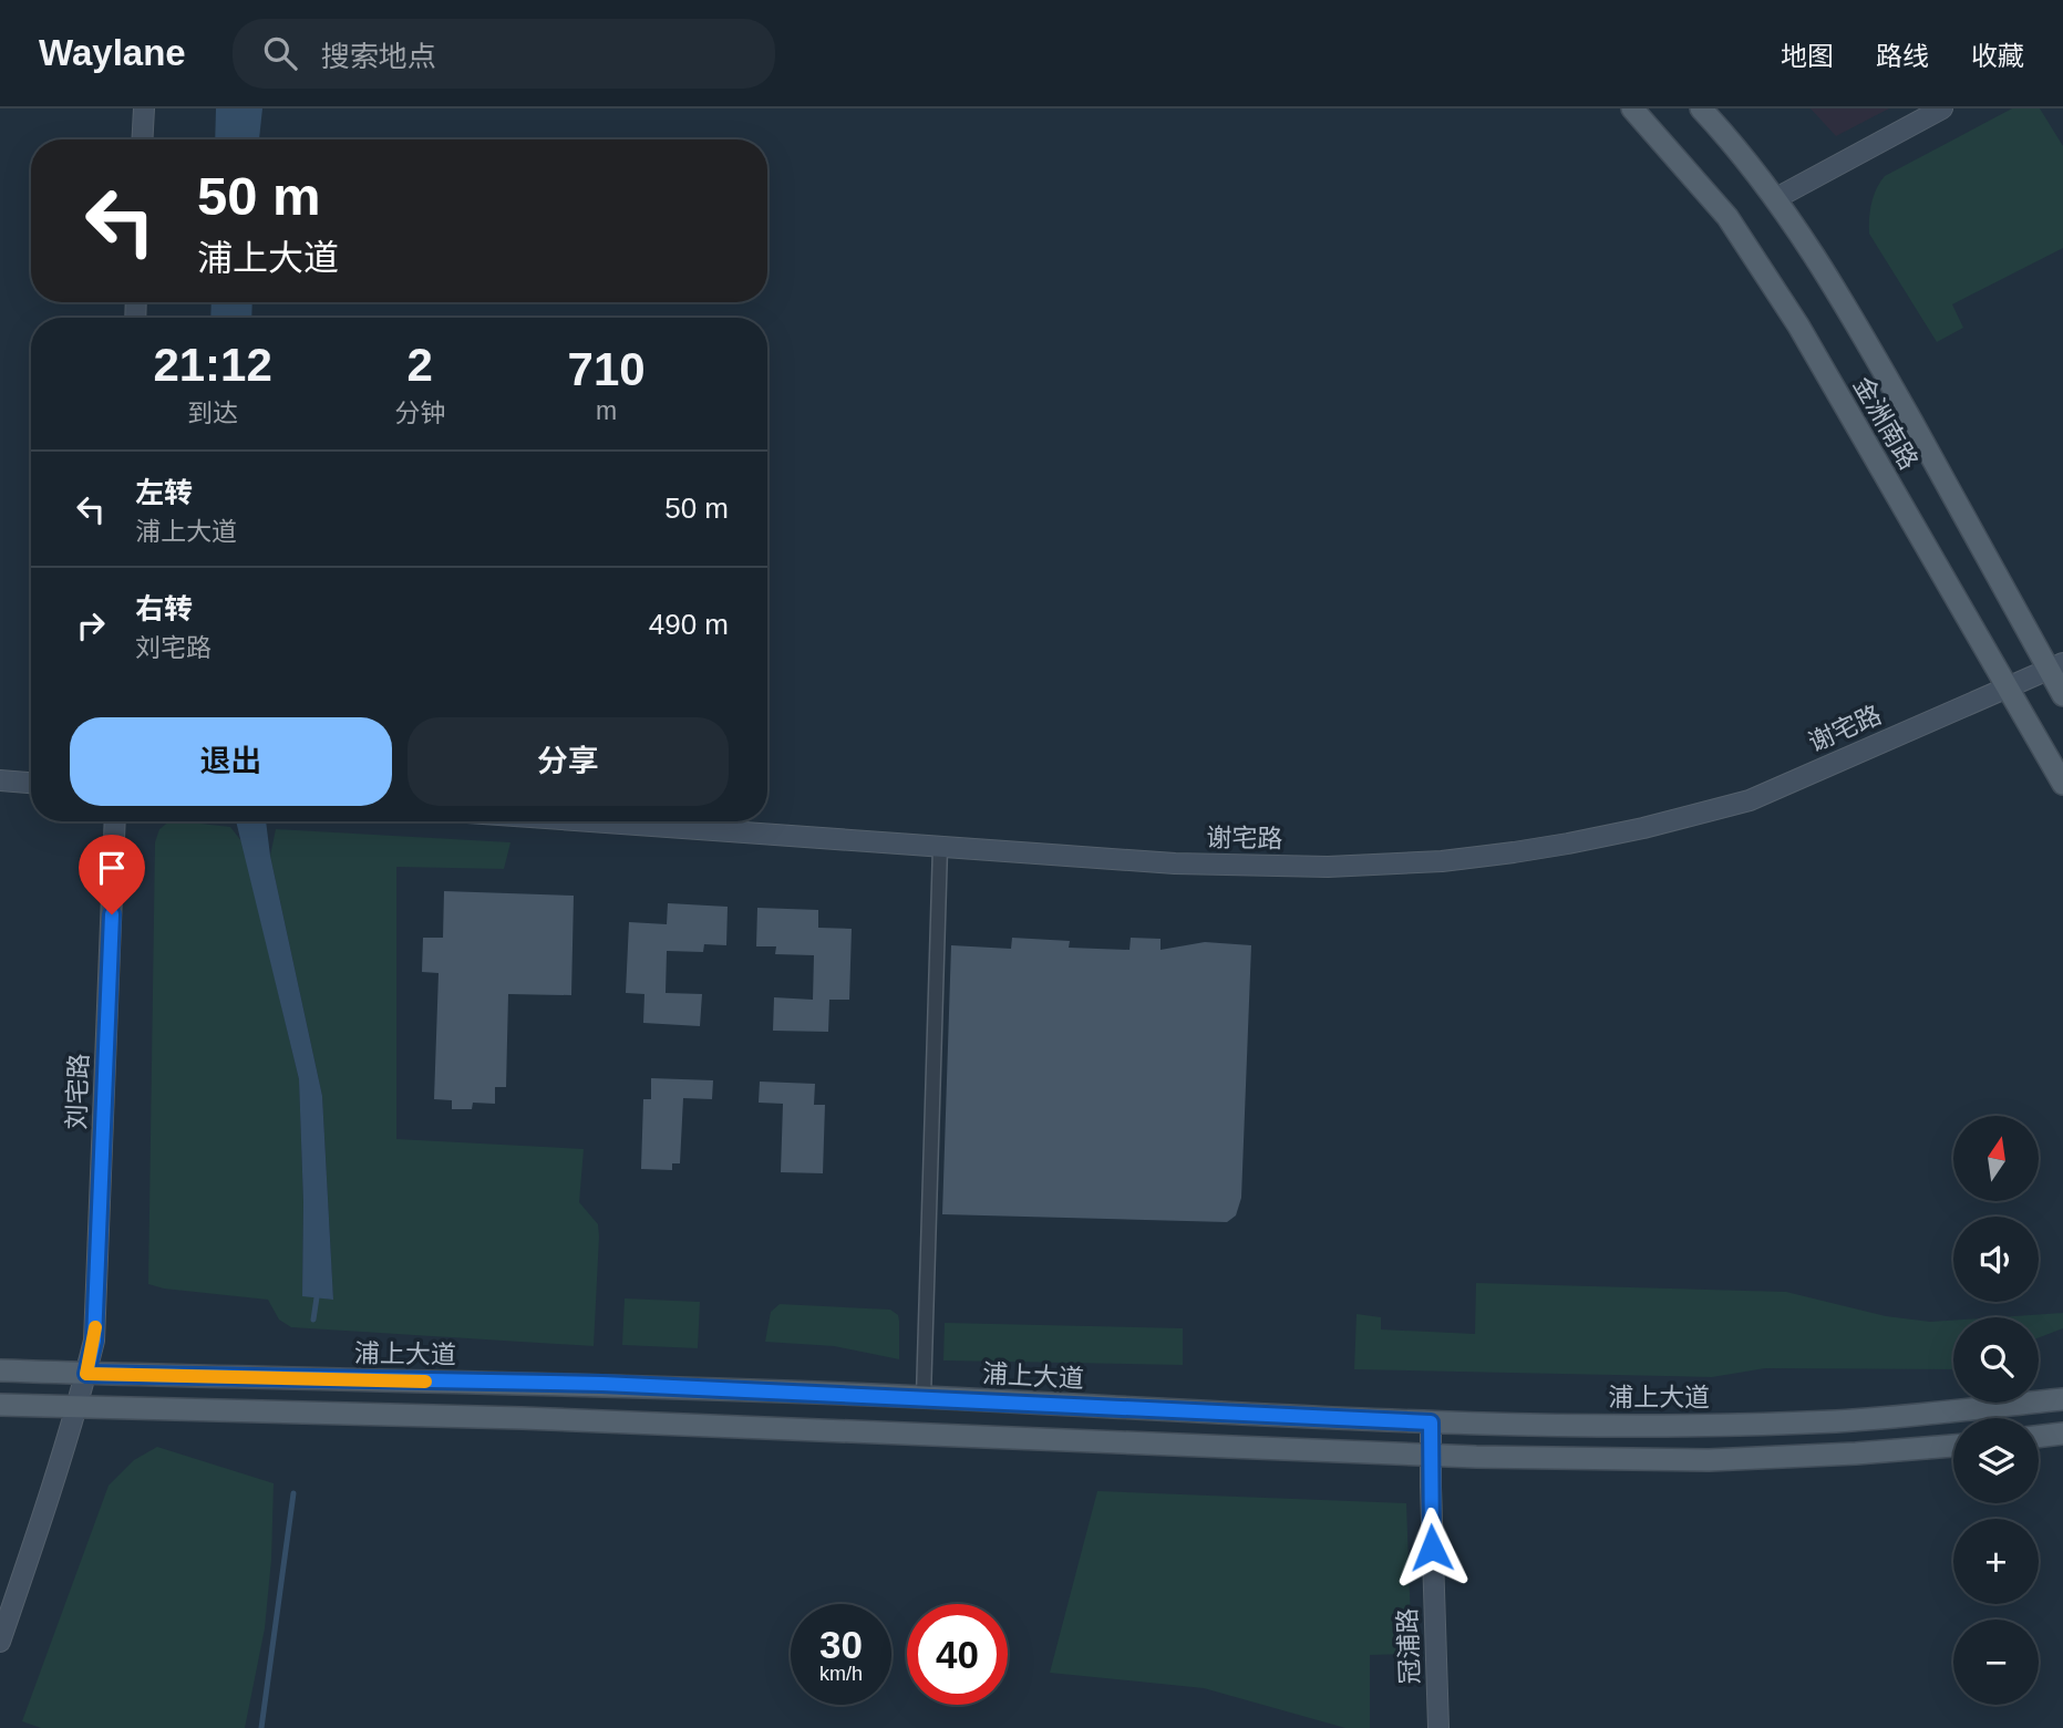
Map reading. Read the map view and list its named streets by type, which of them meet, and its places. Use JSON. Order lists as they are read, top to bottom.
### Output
{
  "streets": {
    "main road": ["金洲南路", "浦上大道"],
    "street": ["谢宅路", "刘宅路", "冠浦路"]
  },
  "crossings": [
    ["金洲南路", "谢宅路"],
    ["刘宅路", "浦上大道"],
    ["浦上大道", "冠浦路"]
  ],
  "north": "top",
  "page": {
    "header": "Waylane",
    "search": "搜索地点",
    "nav": ["地图", "路线", "收藏"],
    "turn": ["50 m", "浦上大道"],
    "eta": [
      "21:12",
      "到达",
      "2",
      "分钟",
      "710",
      "m"
    ],
    "list": [
      {
        "name": "左转",
        "note": "浦上大道",
        "value": "50 m"
      },
      {
        "name": "右转",
        "note": "刘宅路",
        "value": "490 m"
      }
    ],
    "buttons": ["退出", "分享"],
    "map_buttons": ["+", "−"],
    "speed": "30 km/h",
    "limit": "40"
  }
}
